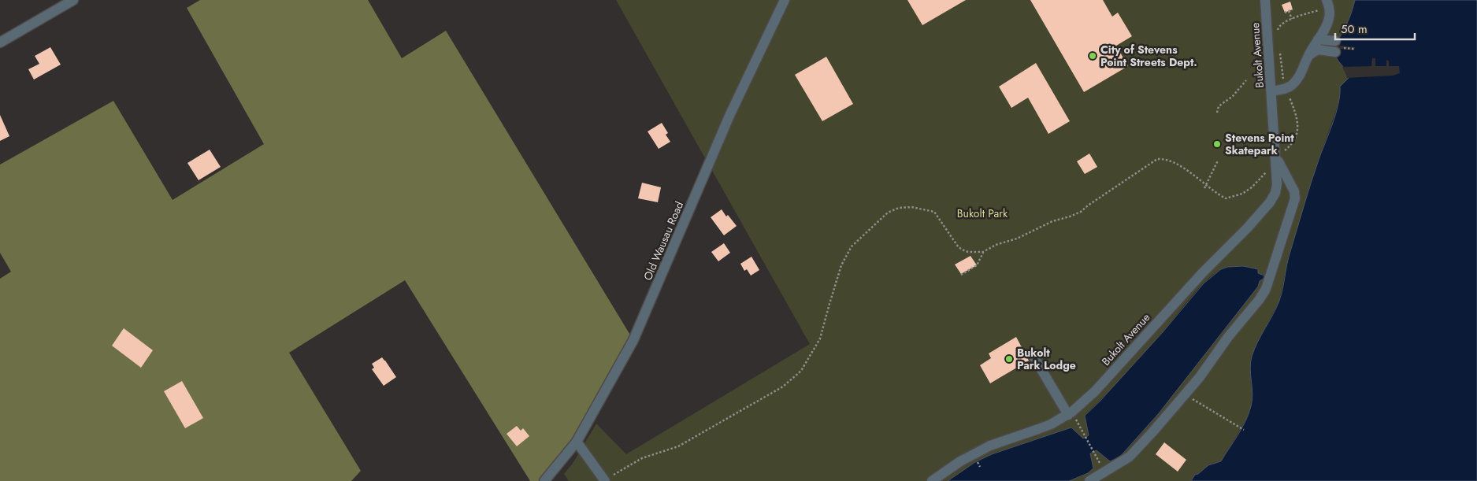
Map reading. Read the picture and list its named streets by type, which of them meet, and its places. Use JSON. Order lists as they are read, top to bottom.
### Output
{
  "streets": {
    "street": ["Bukolt Avenue", "Old Wausau Road"]
  },
  "parks": ["Bukolt Park"],
  "places": ["City of Stevens Point Streets Dept.", "Stevens Point Skatepark", "Bukolt Park Lodge"],
  "scale_bar": "50 m"
}
